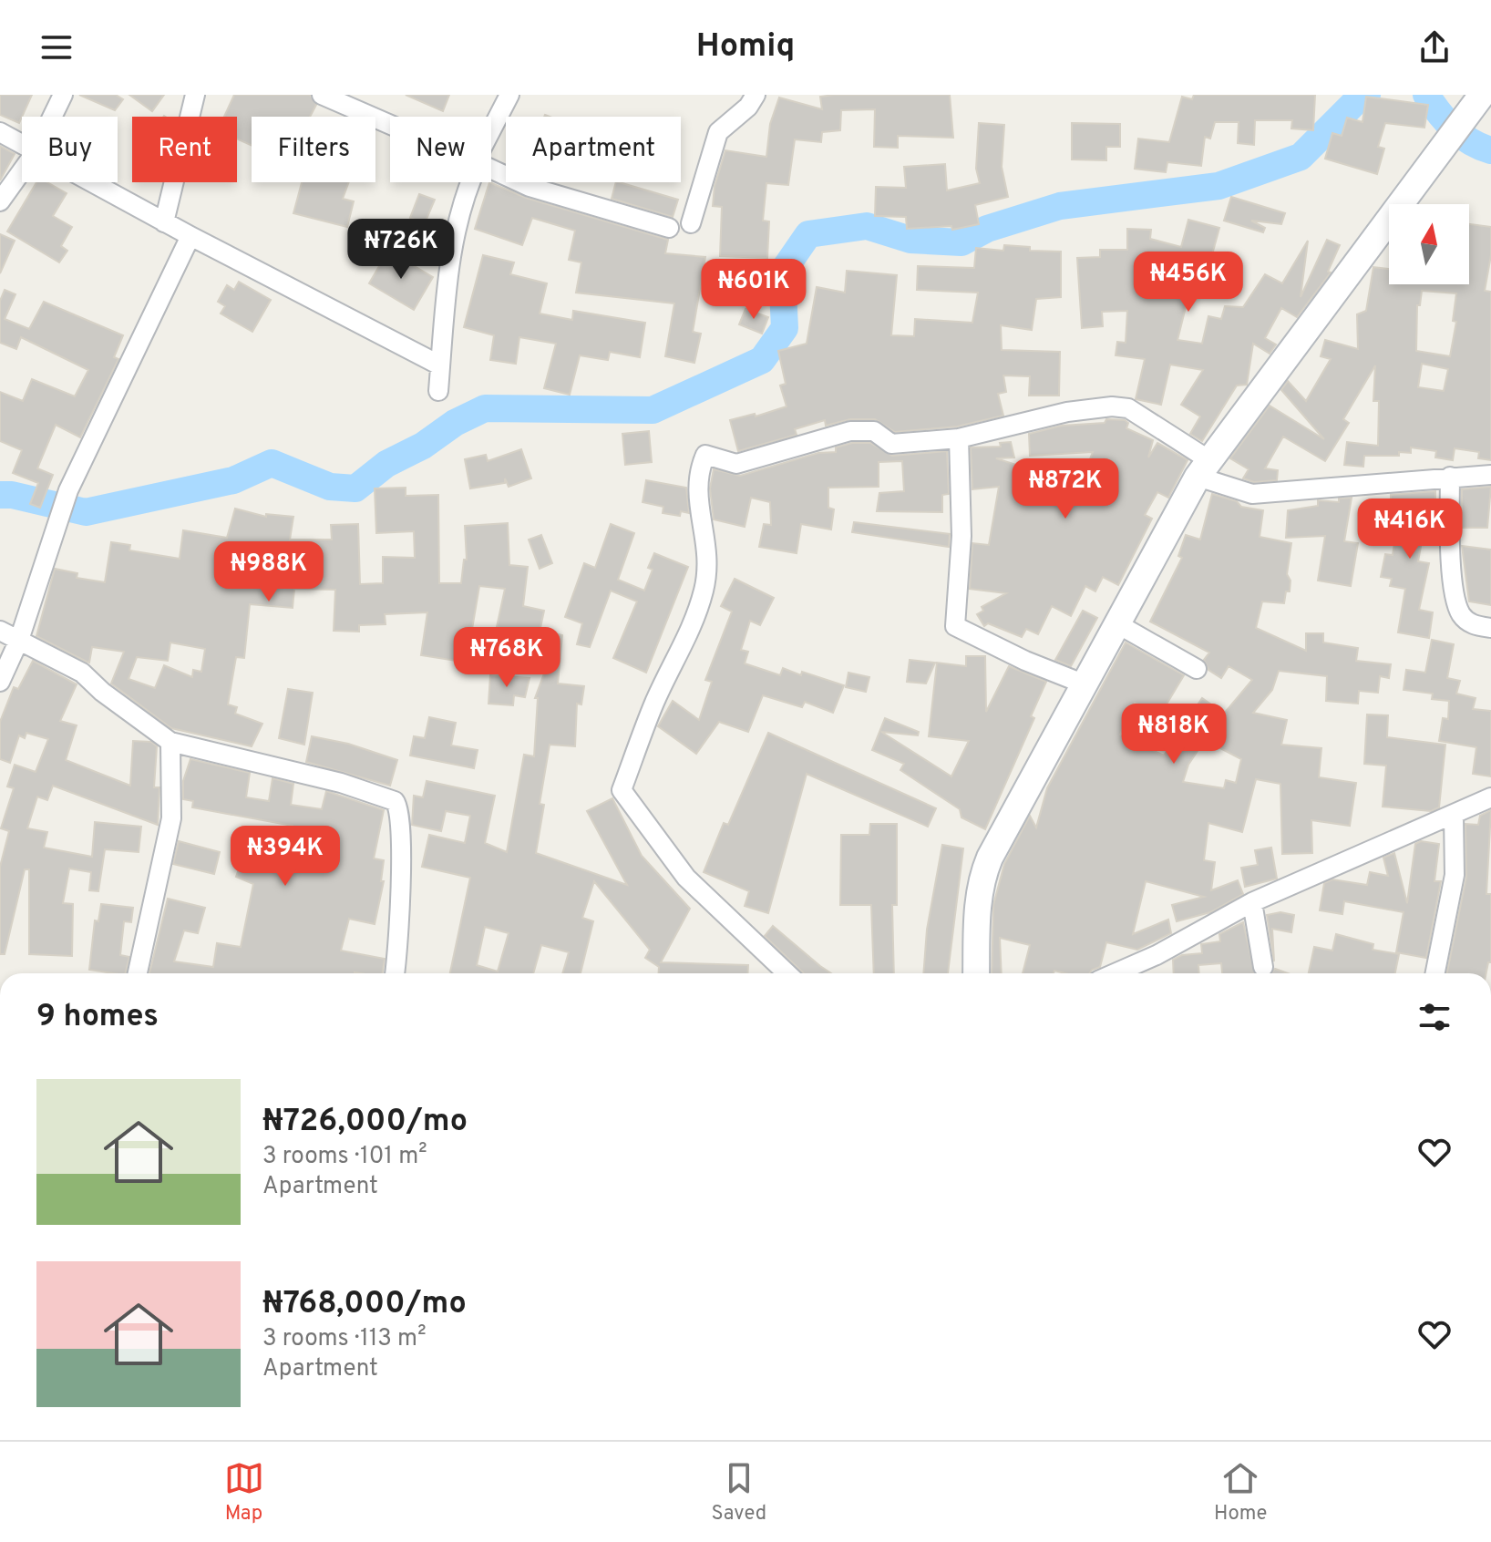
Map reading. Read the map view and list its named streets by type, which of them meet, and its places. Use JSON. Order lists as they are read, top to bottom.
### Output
{
  "north": "top",
  "page": {
    "header": "Homiq",
    "chip": [
      "Buy",
      "Rent",
      "Filters",
      "New",
      "Apartment"
    ],
    "price": [
      "₦726K",
      "₦456K",
      "₦601K",
      "₦872K",
      "₦416K",
      "₦988K",
      "₦768K",
      "₦818K",
      "₦394K"
    ],
    "heading": "9 homes",
    "list": [
      {
        "name": "₦726,000/mo",
        "note": "3 rooms · 101 m² · Apartment"
      },
      {
        "name": "₦768,000/mo",
        "note": "3 rooms · 113 m² · Apartment"
      }
    ],
    "tabs": ["Map", "Saved", "Home"]
  }
}
